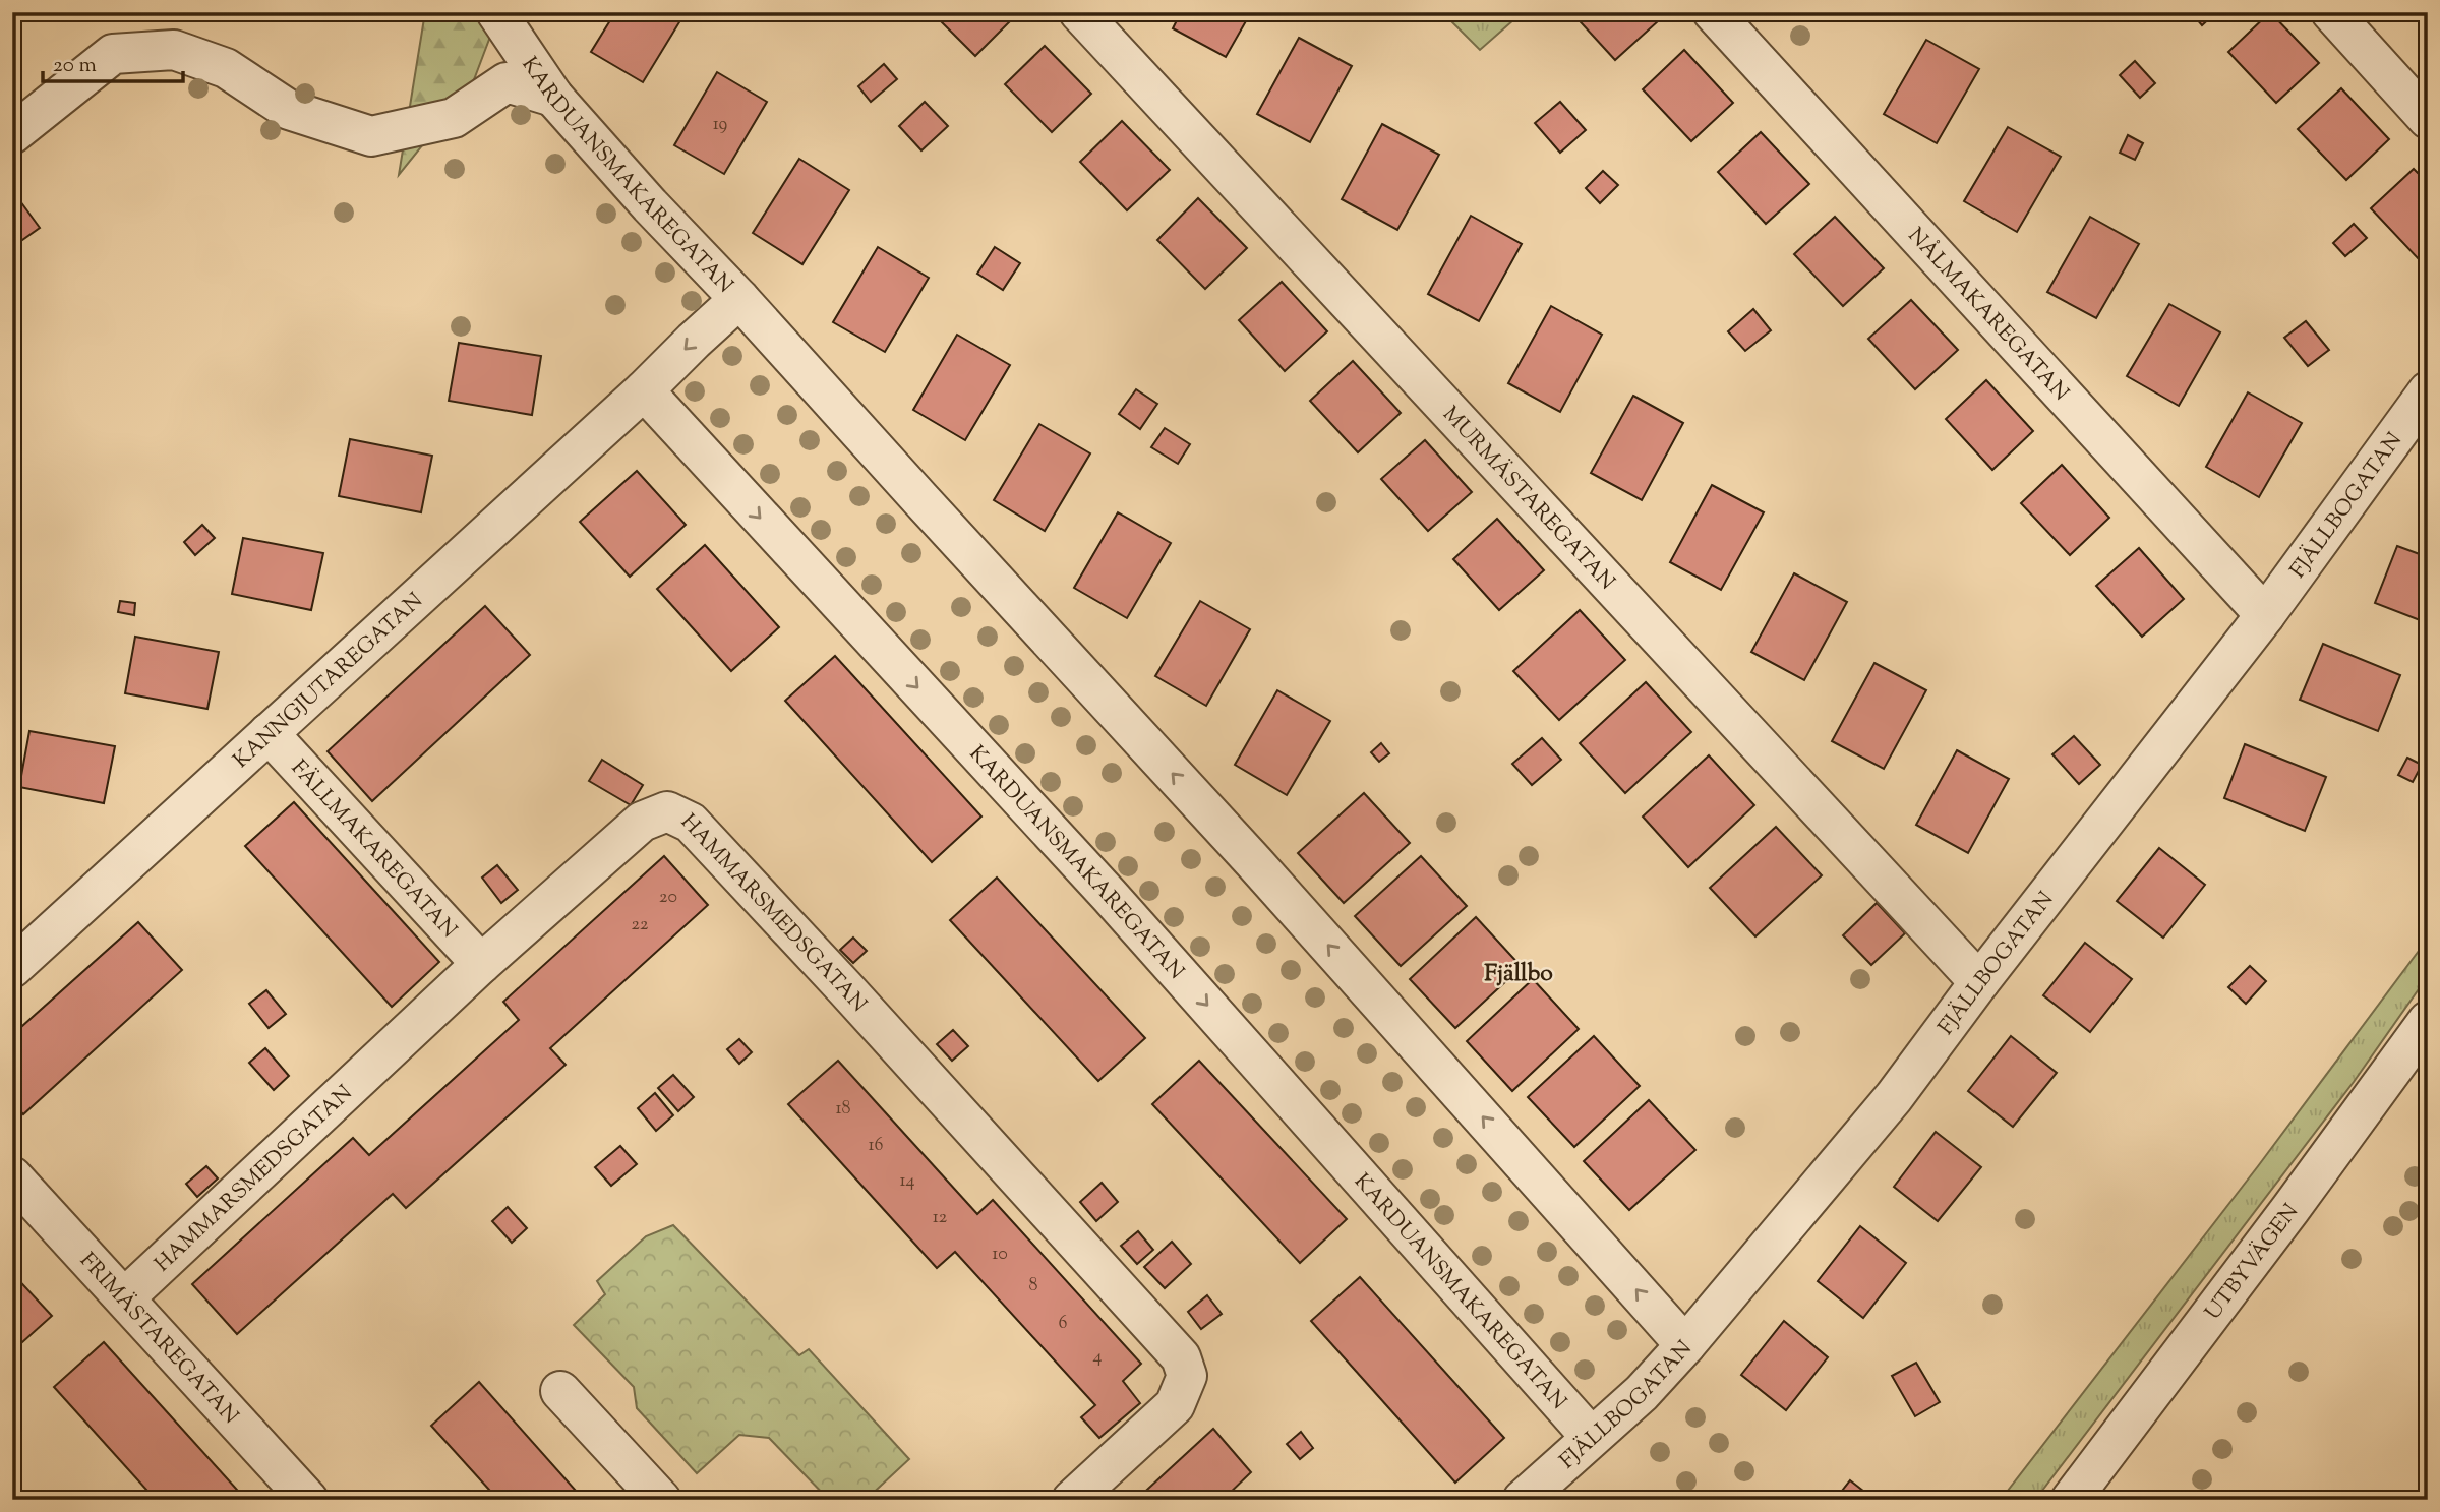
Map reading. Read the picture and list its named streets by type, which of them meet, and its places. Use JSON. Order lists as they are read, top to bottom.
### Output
{
  "streets": {
    "street": [
      "KARDUANSMAKAREGATAN",
      "NÅLMAKAREGATAN",
      "MURMÄSTAREGATAN",
      "FJÄLLBOGATAN",
      "KANNGJUTAREGATAN",
      "FÄLLMAKAREGATAN",
      "HAMMARSMEDSGATAN",
      "UTBYVÄGEN",
      "FRIMÄSTAREGATAN"
    ]
  },
  "crossings": [
    ["KARDUANSMAKAREGATAN", "FJÄLLBOGATAN"],
    ["KARDUANSMAKAREGATAN", "KANNGJUTAREGATAN"],
    ["NÅLMAKAREGATAN", "FJÄLLBOGATAN"],
    ["MURMÄSTAREGATAN", "FJÄLLBOGATAN"],
    ["KANNGJUTAREGATAN", "FÄLLMAKAREGATAN"],
    ["FÄLLMAKAREGATAN", "HAMMARSMEDSGATAN"],
    ["HAMMARSMEDSGATAN", "FRIMÄSTAREGATAN"]
  ],
  "districts": ["Fjällbo"],
  "house_numbers": [
    "19",
    "20",
    "22",
    "18",
    "16",
    "14",
    "12",
    "10",
    "8",
    "6",
    "4"
  ],
  "scale_bar": "20 m"
}
